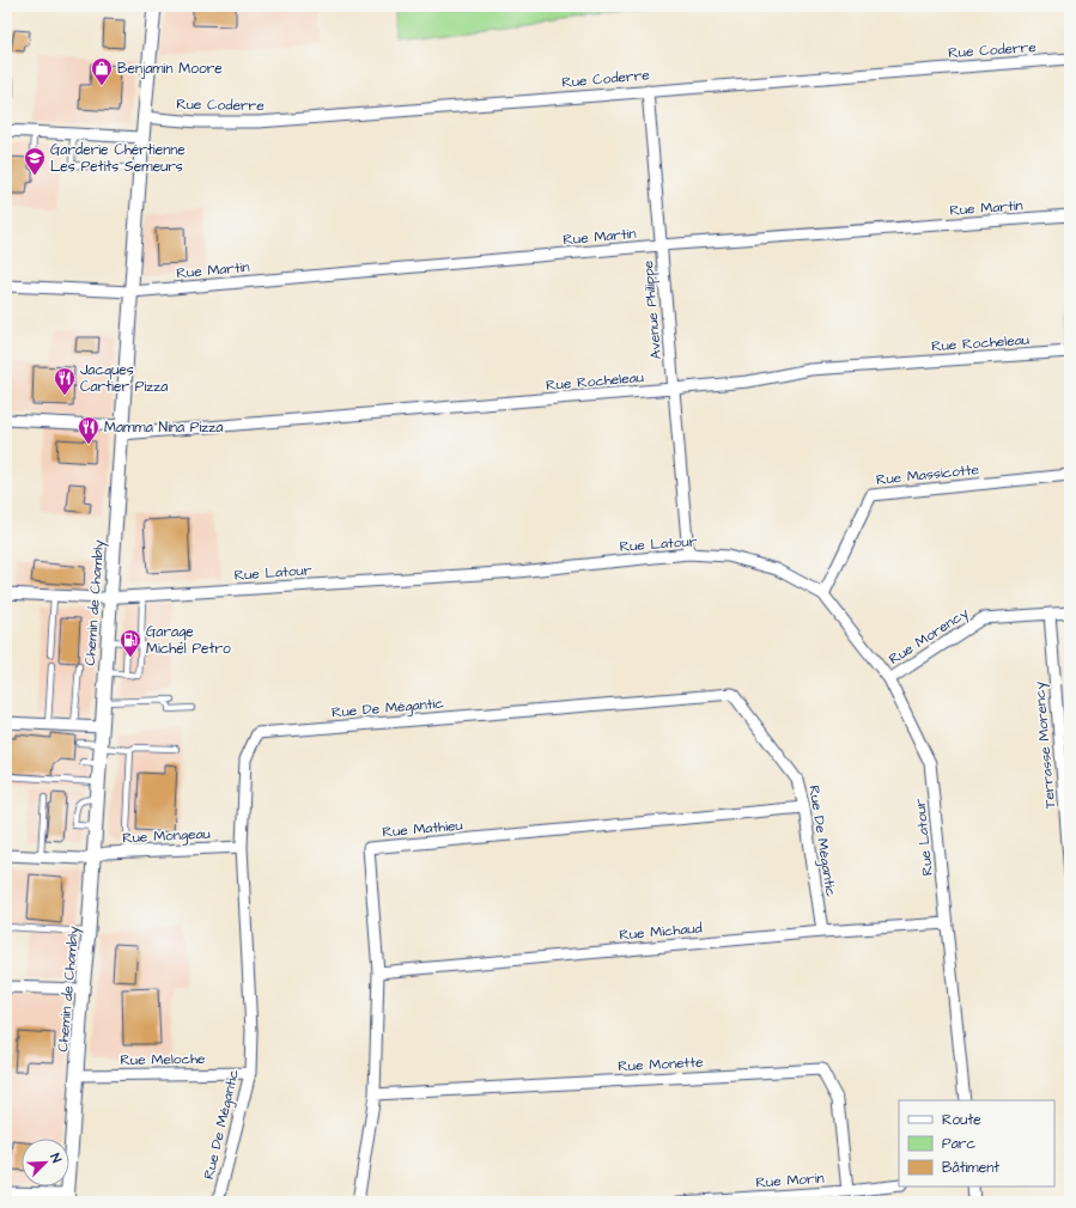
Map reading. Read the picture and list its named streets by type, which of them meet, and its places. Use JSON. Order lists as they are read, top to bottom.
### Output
{
  "streets": {
    "street": [
      "Rue Coderre",
      "Rue Martin",
      "Avenue Philippe",
      "Rue Rocheleau",
      "Rue Massicotte",
      "Rue Latour",
      "Chemin de Chambly",
      "Rue Morency",
      "Rue De Mégantic",
      "Terrasse Morency",
      "Rue Mathieu",
      "Rue Mongeau",
      "Rue Michaud",
      "Rue Meloche",
      "Rue Monette",
      "Rue Morin"
    ]
  },
  "crossings": [
    ["Rue Coderre", "Avenue Philippe"],
    ["Rue Coderre", "Chemin de Chambly"],
    ["Rue Martin", "Avenue Philippe"],
    ["Rue Martin", "Chemin de Chambly"],
    ["Avenue Philippe", "Rue Rocheleau"],
    ["Avenue Philippe", "Rue Latour"],
    ["Rue Rocheleau", "Chemin de Chambly"],
    ["Rue Massicotte", "Rue Latour"],
    ["Rue Latour", "Chemin de Chambly"],
    ["Rue Latour", "Rue Morency"],
    ["Rue Latour", "Rue Michaud"],
    ["Chemin de Chambly", "Rue Mongeau"],
    ["Chemin de Chambly", "Rue Meloche"],
    ["Rue Morency", "Terrasse Morency"],
    ["Rue De Mégantic", "Rue Mathieu"],
    ["Rue De Mégantic", "Rue Mongeau"],
    ["Rue De Mégantic", "Rue Michaud"],
    ["Rue De Mégantic", "Rue Meloche"],
    ["Rue Mathieu", "Rue Michaud"],
    ["Rue Mathieu", "Rue Monette"],
    ["Rue Monette", "Rue Morin"]
  ],
  "places": {
    "shop": ["Benjamin Moore"],
    "school or university": ["Garderie Chértienne Les Petits Semeurs"],
    "restaurant": ["Jacques Cartier Pizza", "Mamma Nina Pizza"],
    "fuel station": ["Garage Michel Petro"]
  },
  "legend": ["Route", "Parc", "Bâtiment"],
  "north": "top right"
}
